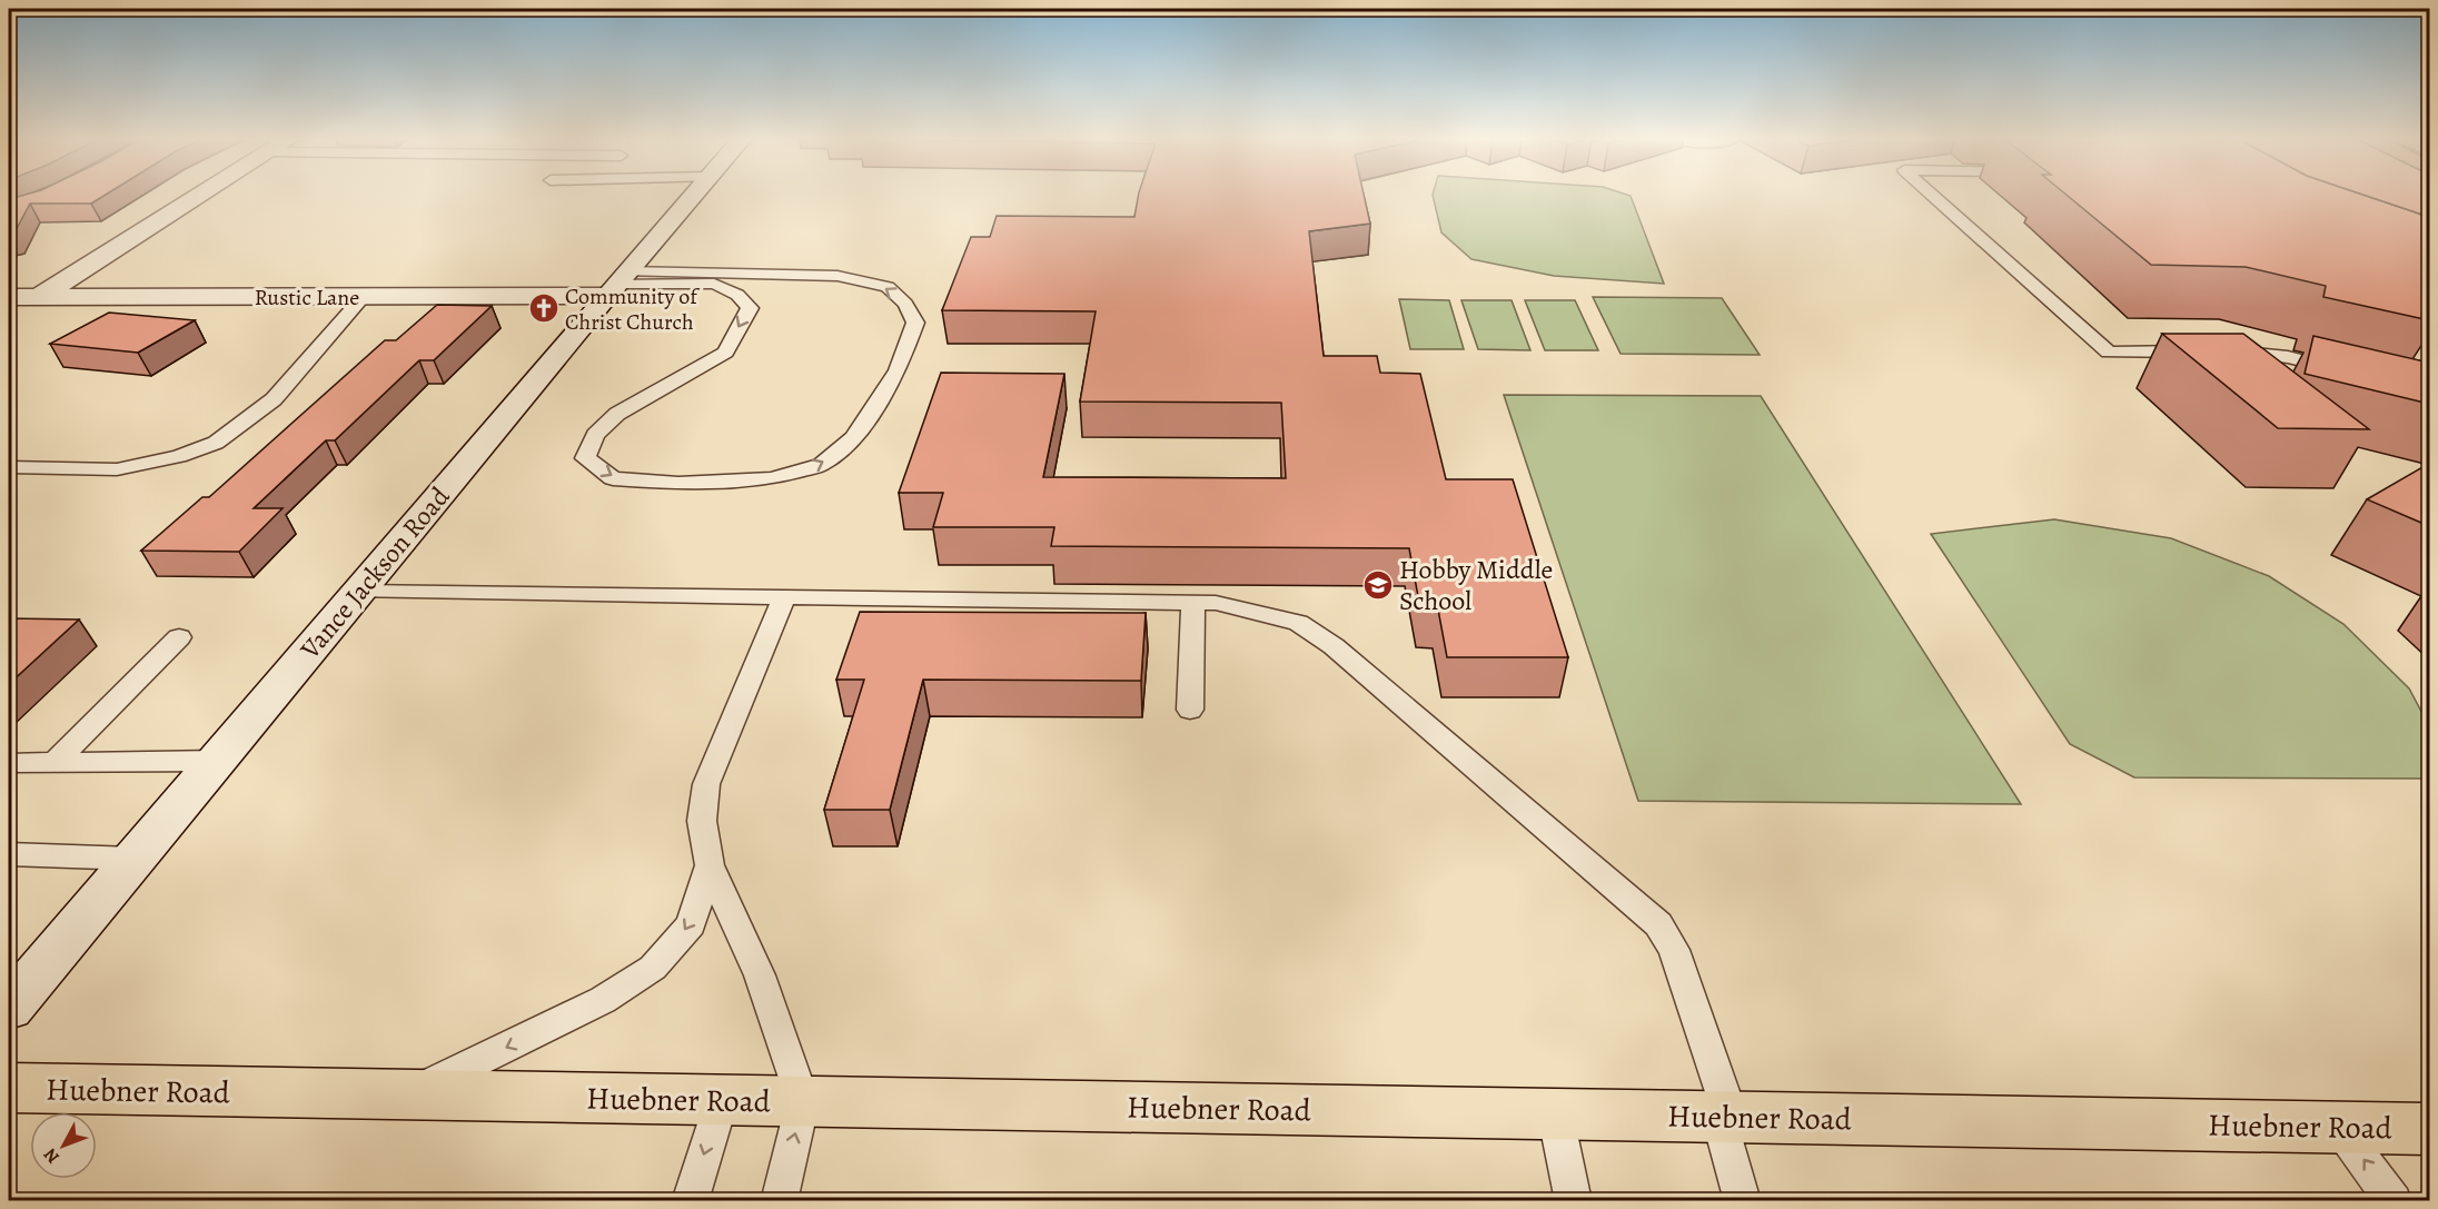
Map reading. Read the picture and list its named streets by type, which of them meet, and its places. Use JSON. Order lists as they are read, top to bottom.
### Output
{
  "streets": {
    "main road": ["Rustic Lane", "Vance Jackson Road", "Huebner Road"]
  },
  "crossings": [
    ["Rustic Lane", "Vance Jackson Road"]
  ],
  "places": {
    "church": ["Community of Christ Church"],
    "school or university": ["Hobby Middle School"]
  },
  "north": "bottom left"
}
